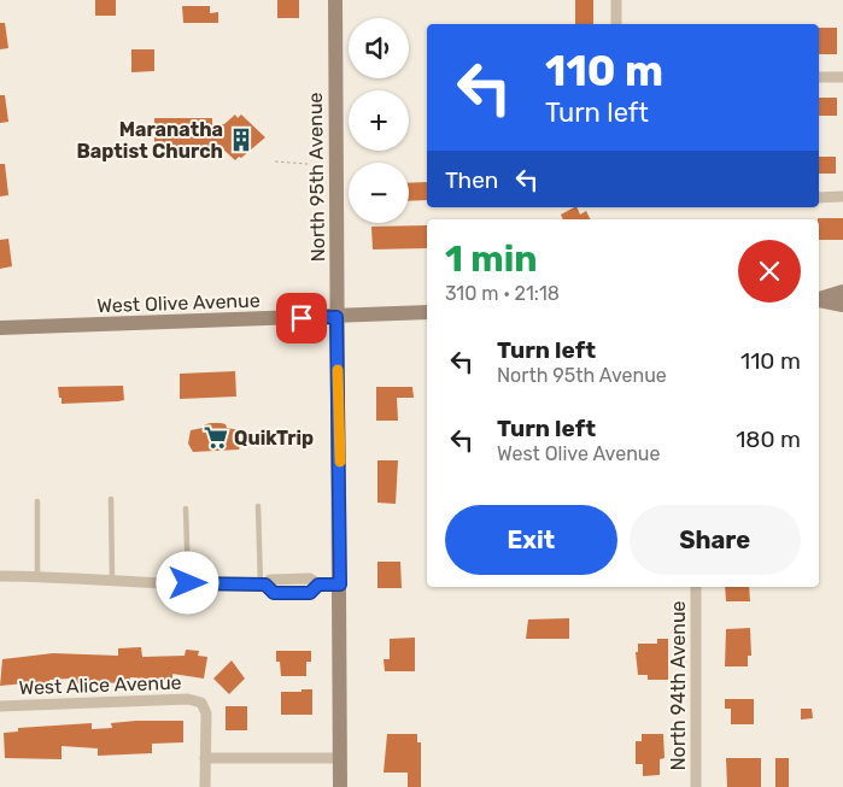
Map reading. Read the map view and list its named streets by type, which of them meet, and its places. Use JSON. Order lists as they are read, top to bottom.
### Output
{
  "streets": {
    "street": [
      "North 95th Avenue",
      "West Olive Avenue",
      "West Alice Avenue",
      "North 94th Avenue"
    ]
  },
  "crossings": [
    ["North 95th Avenue", "West Olive Avenue"]
  ],
  "places": {
    "building": ["Maranatha Baptist Church"],
    "supermarket": ["QuikTrip"]
  },
  "page": {
    "map_buttons": ["+", "−"],
    "turn": ["110 m", "Turn left"],
    "then": "Then",
    "heading": ["1 min", "310 m · 21:18"],
    "list": [
      {
        "name": "Turn left",
        "note": "North 95th Avenue",
        "value": "110 m"
      },
      {
        "name": "Turn left",
        "note": "West Olive Avenue",
        "value": "180 m"
      }
    ],
    "buttons": ["Exit", "Share"]
  }
}
